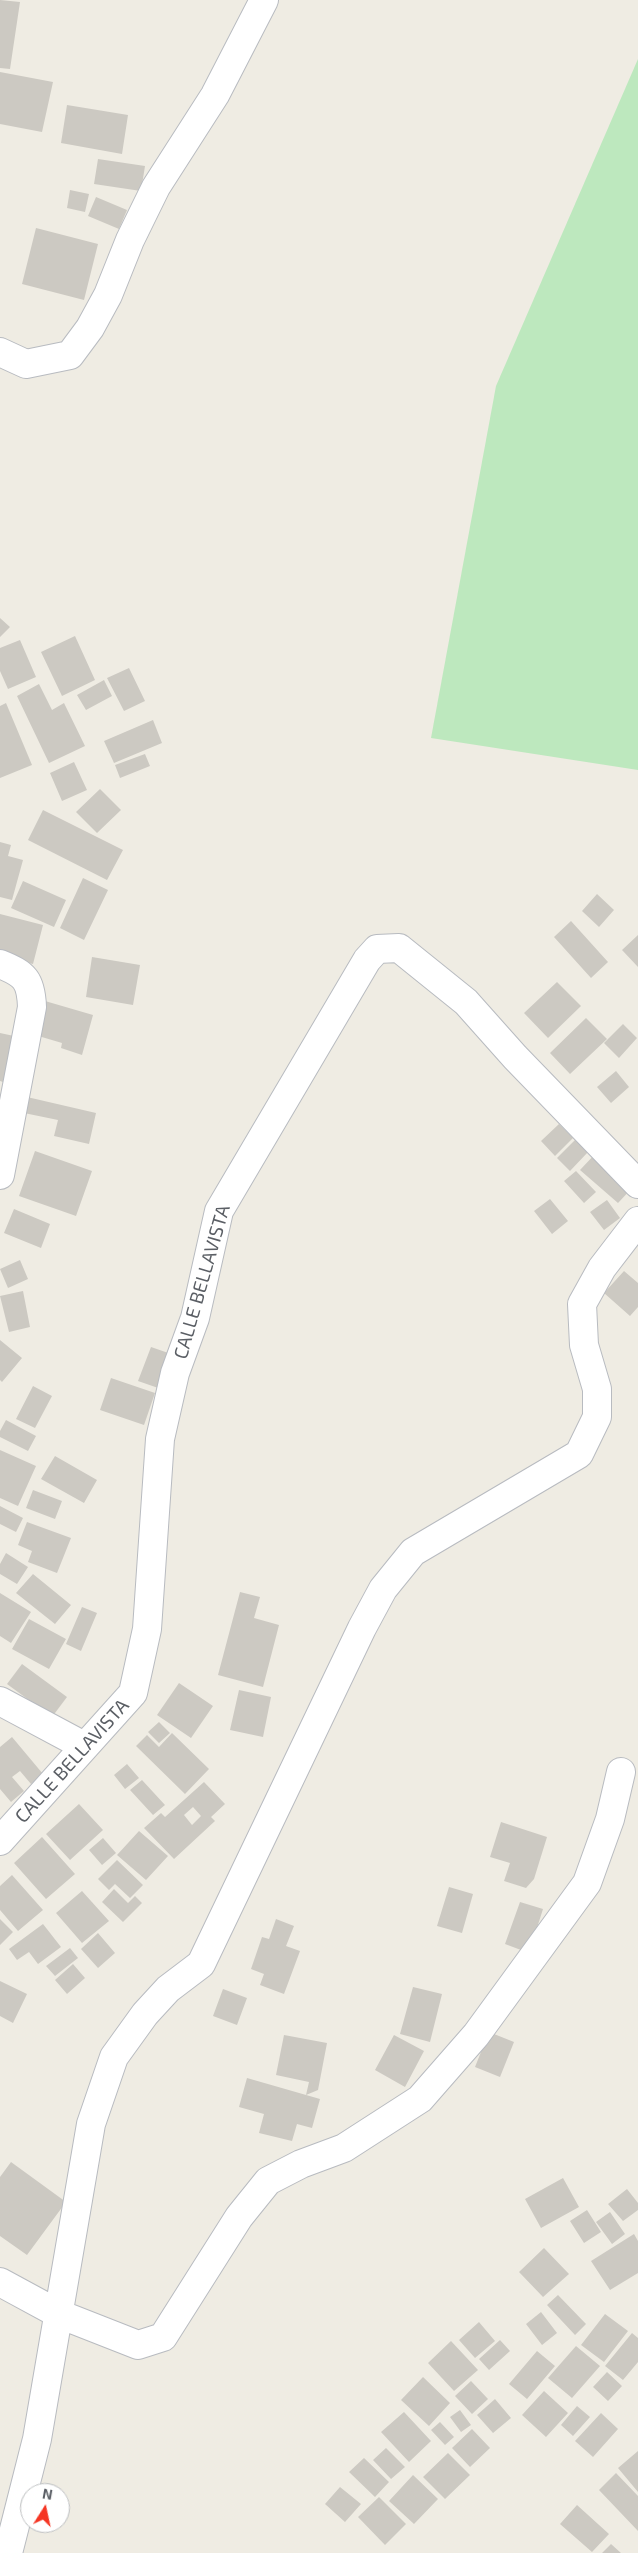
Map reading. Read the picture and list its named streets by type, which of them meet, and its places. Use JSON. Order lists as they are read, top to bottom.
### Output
{
  "streets": {
    "street": ["CALLE BELLAVISTA"]
  },
  "north": "top"
}
